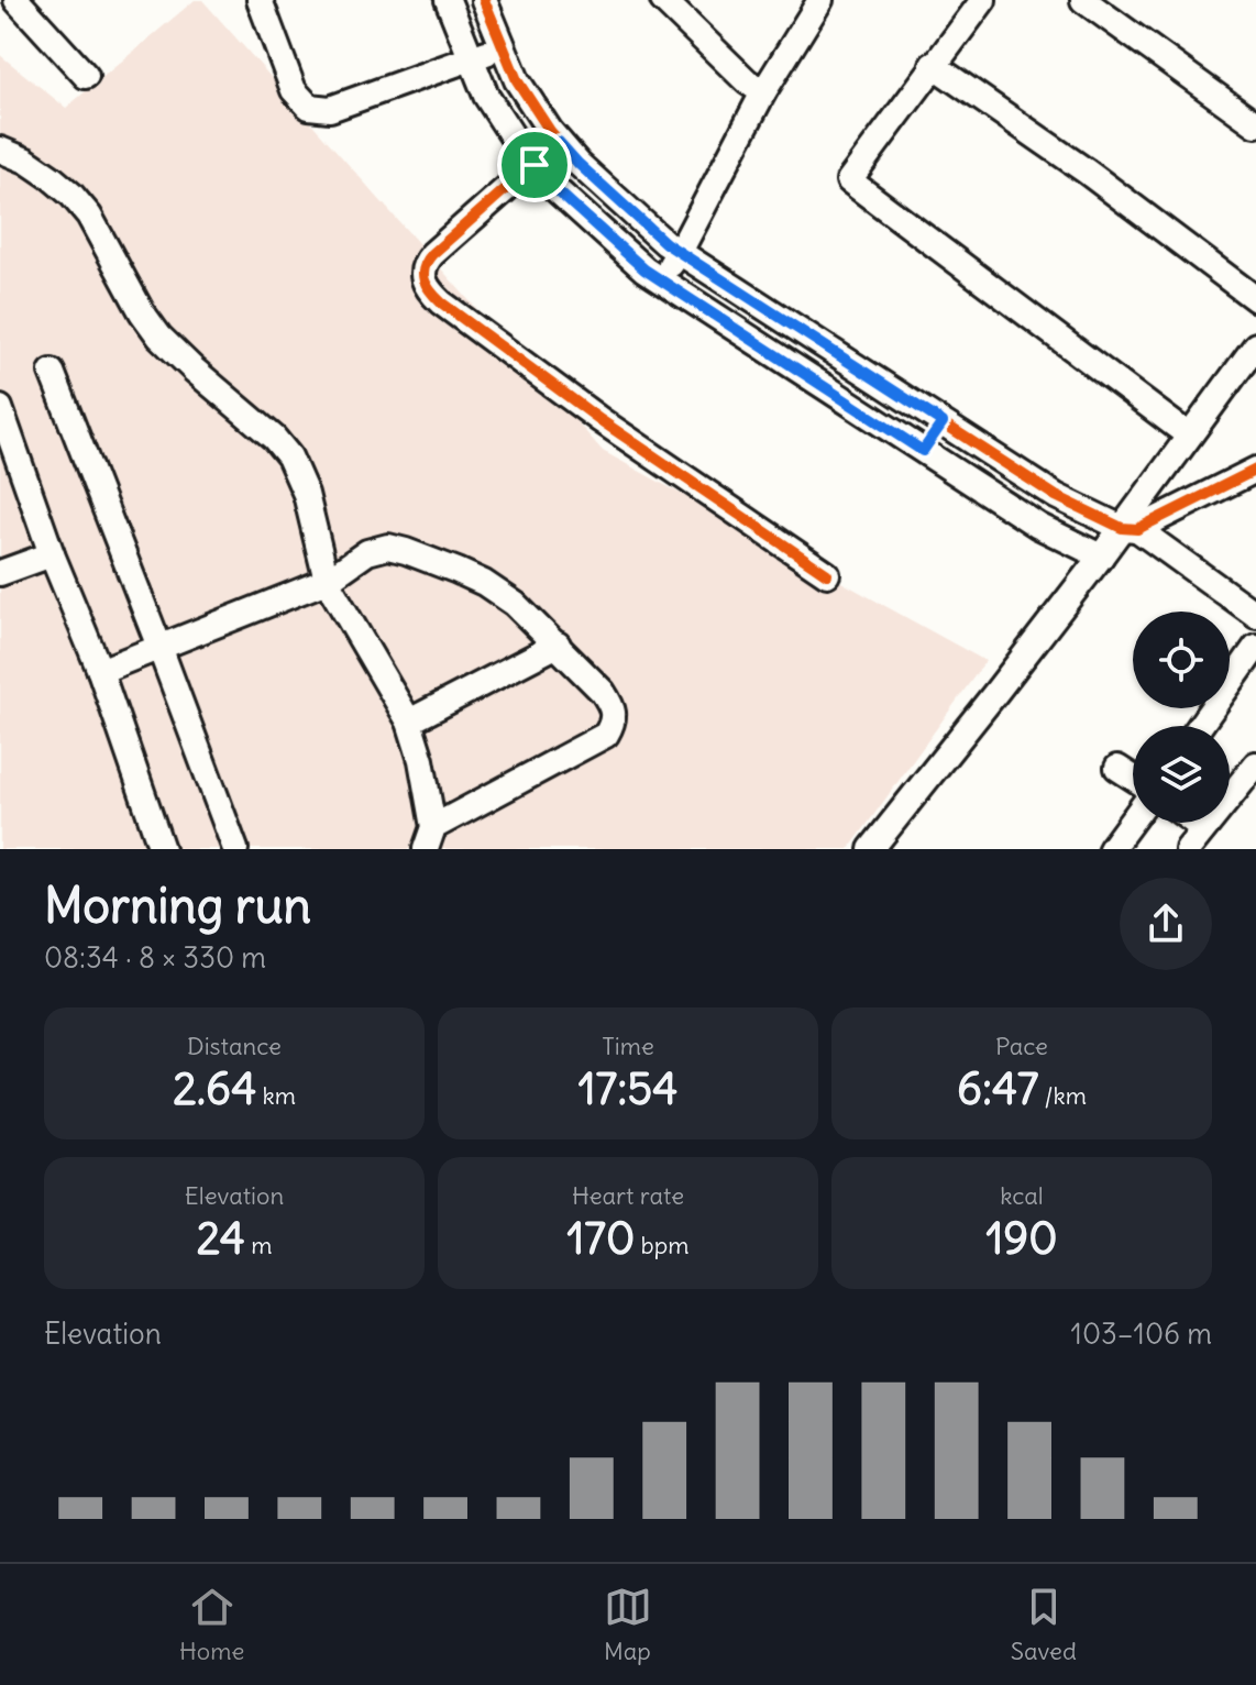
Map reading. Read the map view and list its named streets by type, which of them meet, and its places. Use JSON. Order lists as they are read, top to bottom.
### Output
{
  "page": {
    "heading": ["Morning run", "08:34 · 8 × 330 m"],
    "stats": [
      ["Distance", "2.64 km"],
      ["Time", "17:54"],
      ["Pace", "6:47 /km"],
      ["Elevation", "24 m"],
      ["Heart rate", "170 bpm"],
      ["kcal", "190"]
    ],
    "chart": ["Elevation", "103–106 m"],
    "tabs": ["Home", "Map", "Saved"]
  }
}
